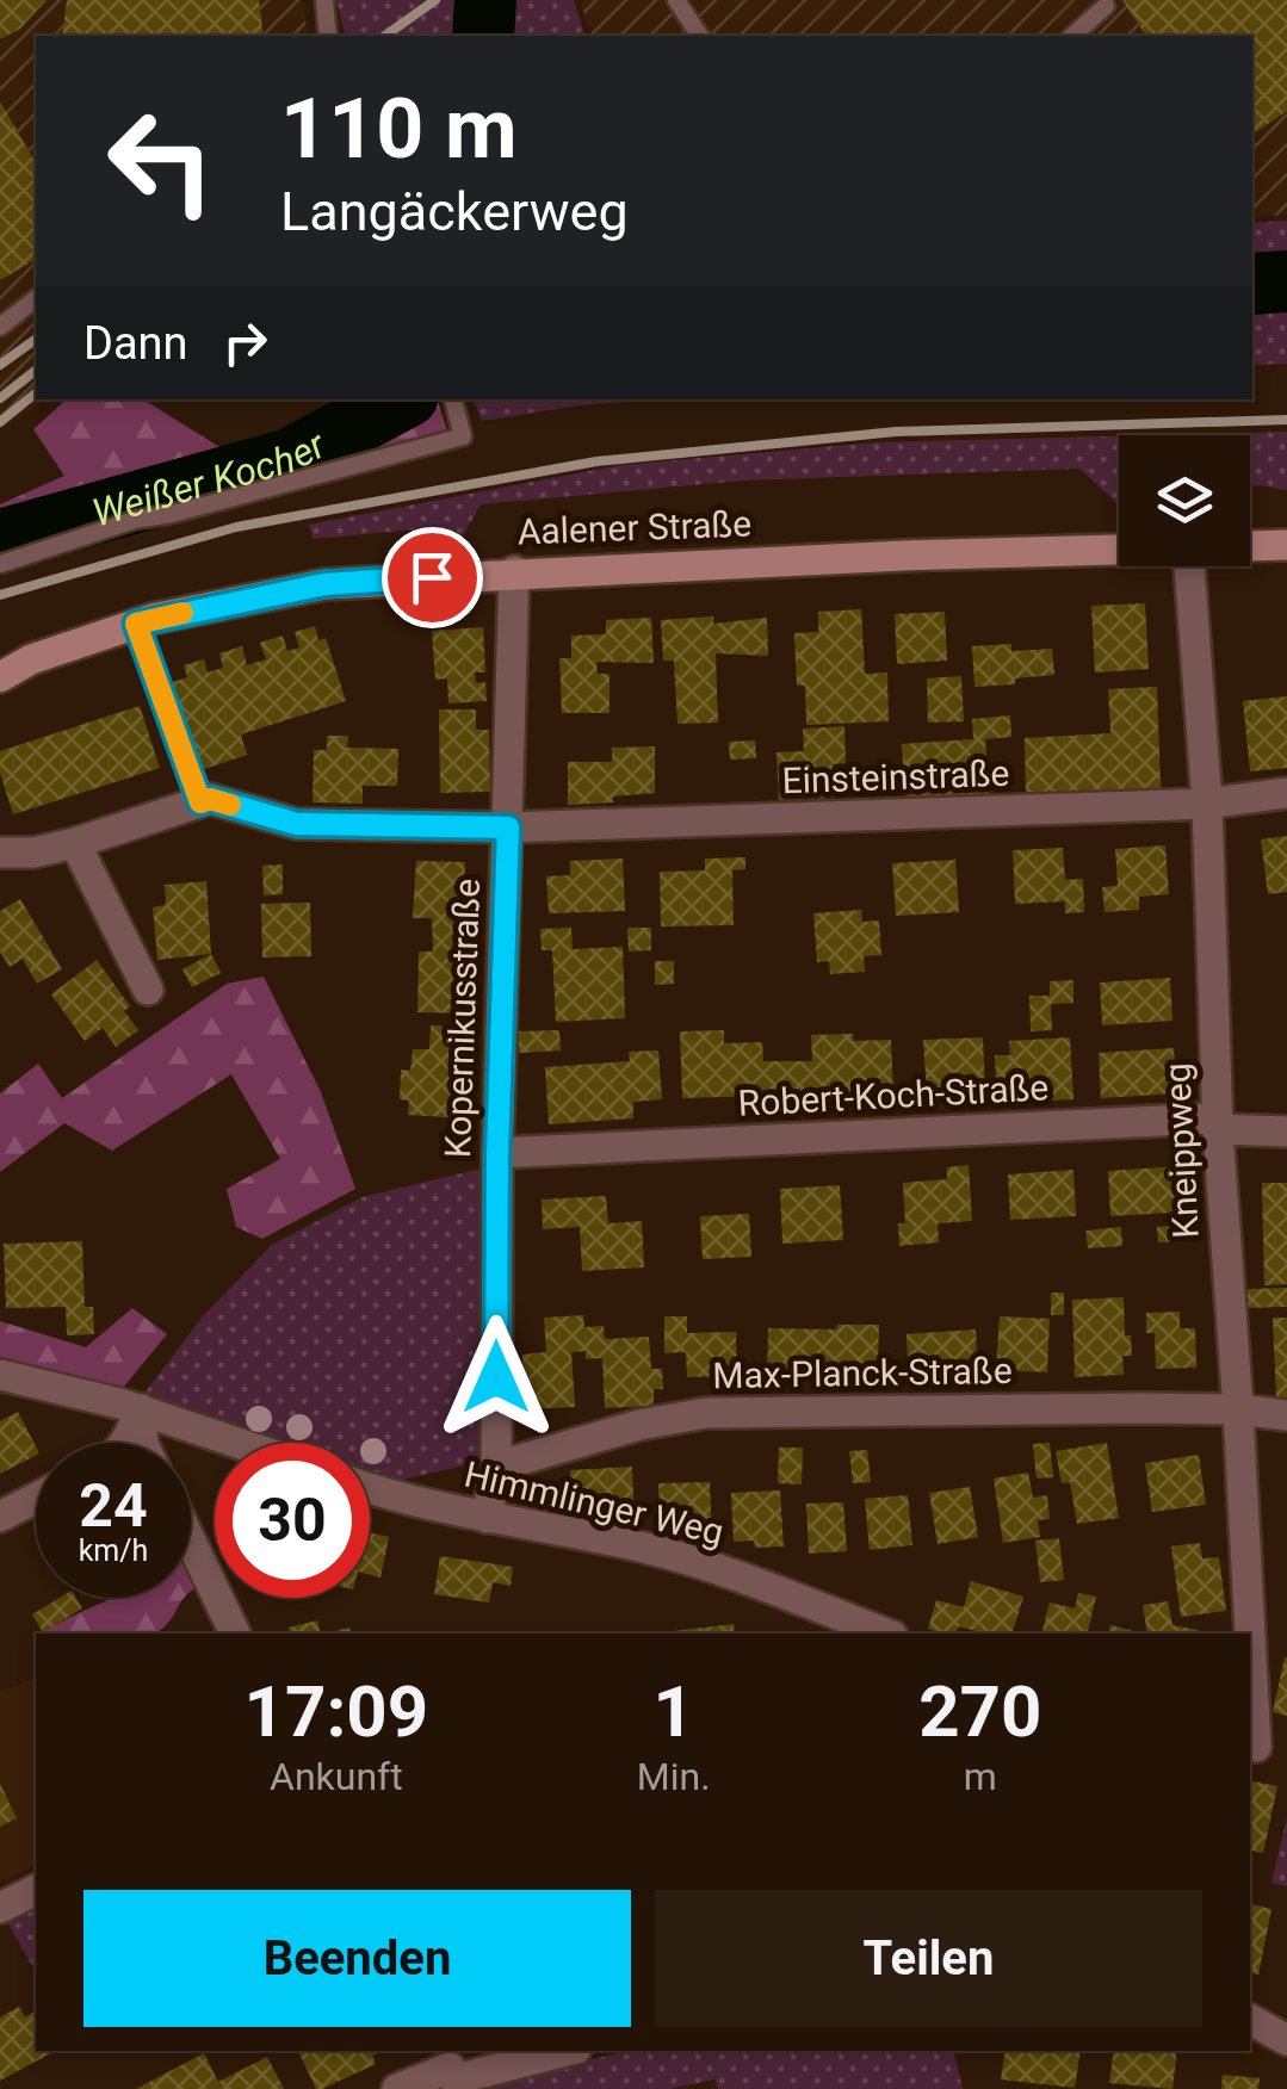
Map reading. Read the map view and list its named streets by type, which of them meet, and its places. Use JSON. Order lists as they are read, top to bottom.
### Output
{
  "streets": {
    "street": [
      "Aalener Straße",
      "Einsteinstraße",
      "Kopernikusstraße",
      "Robert-Koch-Straße",
      "Kneippweg",
      "Max-Planck-Straße",
      "Himmlinger Weg"
    ]
  },
  "crossings": [
    ["Aalener Straße", "Kopernikusstraße"],
    ["Einsteinstraße", "Kopernikusstraße"],
    ["Einsteinstraße", "Kneippweg"],
    ["Kopernikusstraße", "Robert-Koch-Straße"],
    ["Kopernikusstraße", "Max-Planck-Straße"],
    ["Robert-Koch-Straße", "Kneippweg"],
    ["Kneippweg", "Max-Planck-Straße"]
  ],
  "water": ["Weißer Kocher"],
  "page": {
    "turn": ["110 m", "Langäckerweg"],
    "then": "Dann",
    "speed": "24 km/h",
    "limit": "30",
    "eta": [
      "17:09",
      "Ankunft",
      "1",
      "Min.",
      "270",
      "m"
    ],
    "buttons": ["Beenden", "Teilen"]
  }
}
